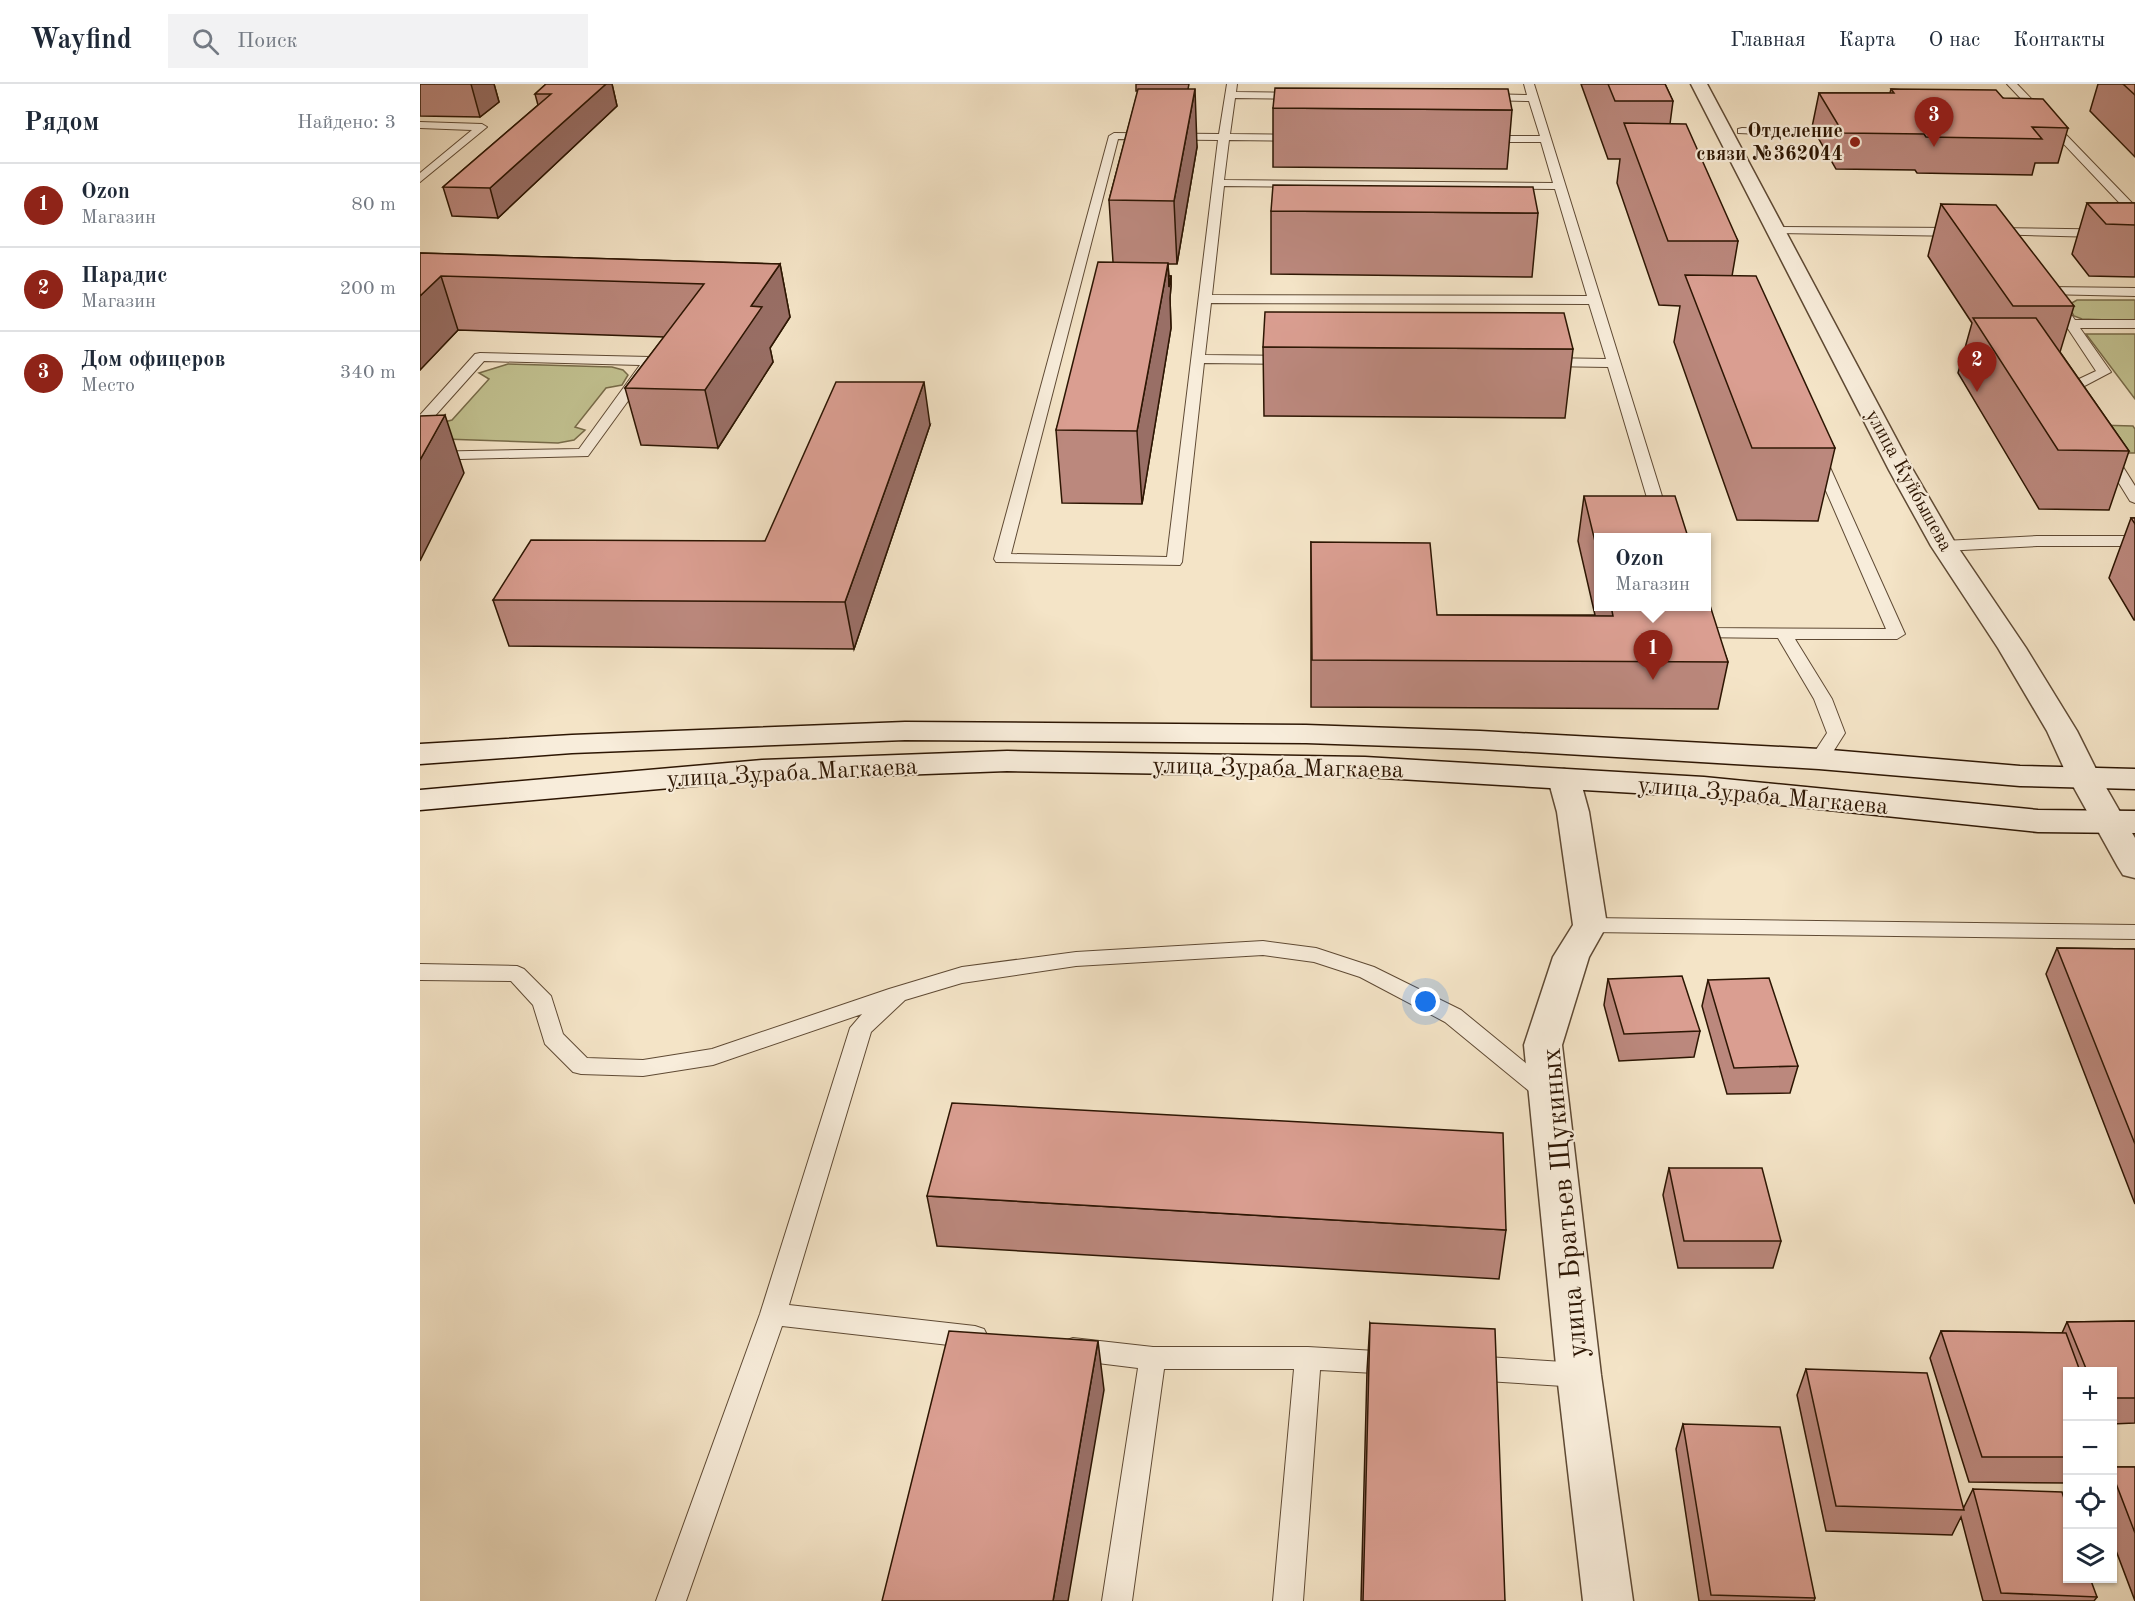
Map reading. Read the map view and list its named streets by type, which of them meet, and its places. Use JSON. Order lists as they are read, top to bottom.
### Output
{
  "streets": {
    "main road": ["улица Куйбышева", "улица Зураба Магкаева", "улица Братьев Щукиных"]
  },
  "crossings": [
    ["улица Куйбышева", "улица Зураба Магкаева"]
  ],
  "places": ["Отделение связи №362044"],
  "page": {
    "header": "Wayfind",
    "search": "Поиск",
    "nav": [
      "Главная",
      "Карта",
      "О нас",
      "Контакты"
    ],
    "heading": ["Рядом", "Найдено: 3"],
    "pins": ["3", "2", "1"],
    "list": [
      {
        "mark": "1",
        "name": "Ozon",
        "note": "Магазин",
        "value": "80 m"
      },
      {
        "mark": "2",
        "name": "Парадис",
        "note": "Магазин",
        "value": "200 m"
      },
      {
        "mark": "3",
        "name": "Дом офицеров",
        "note": "Место",
        "value": "340 m"
      }
    ],
    "popup": ["Ozon", "Магазин"],
    "map_buttons": ["+", "−"]
  }
}
